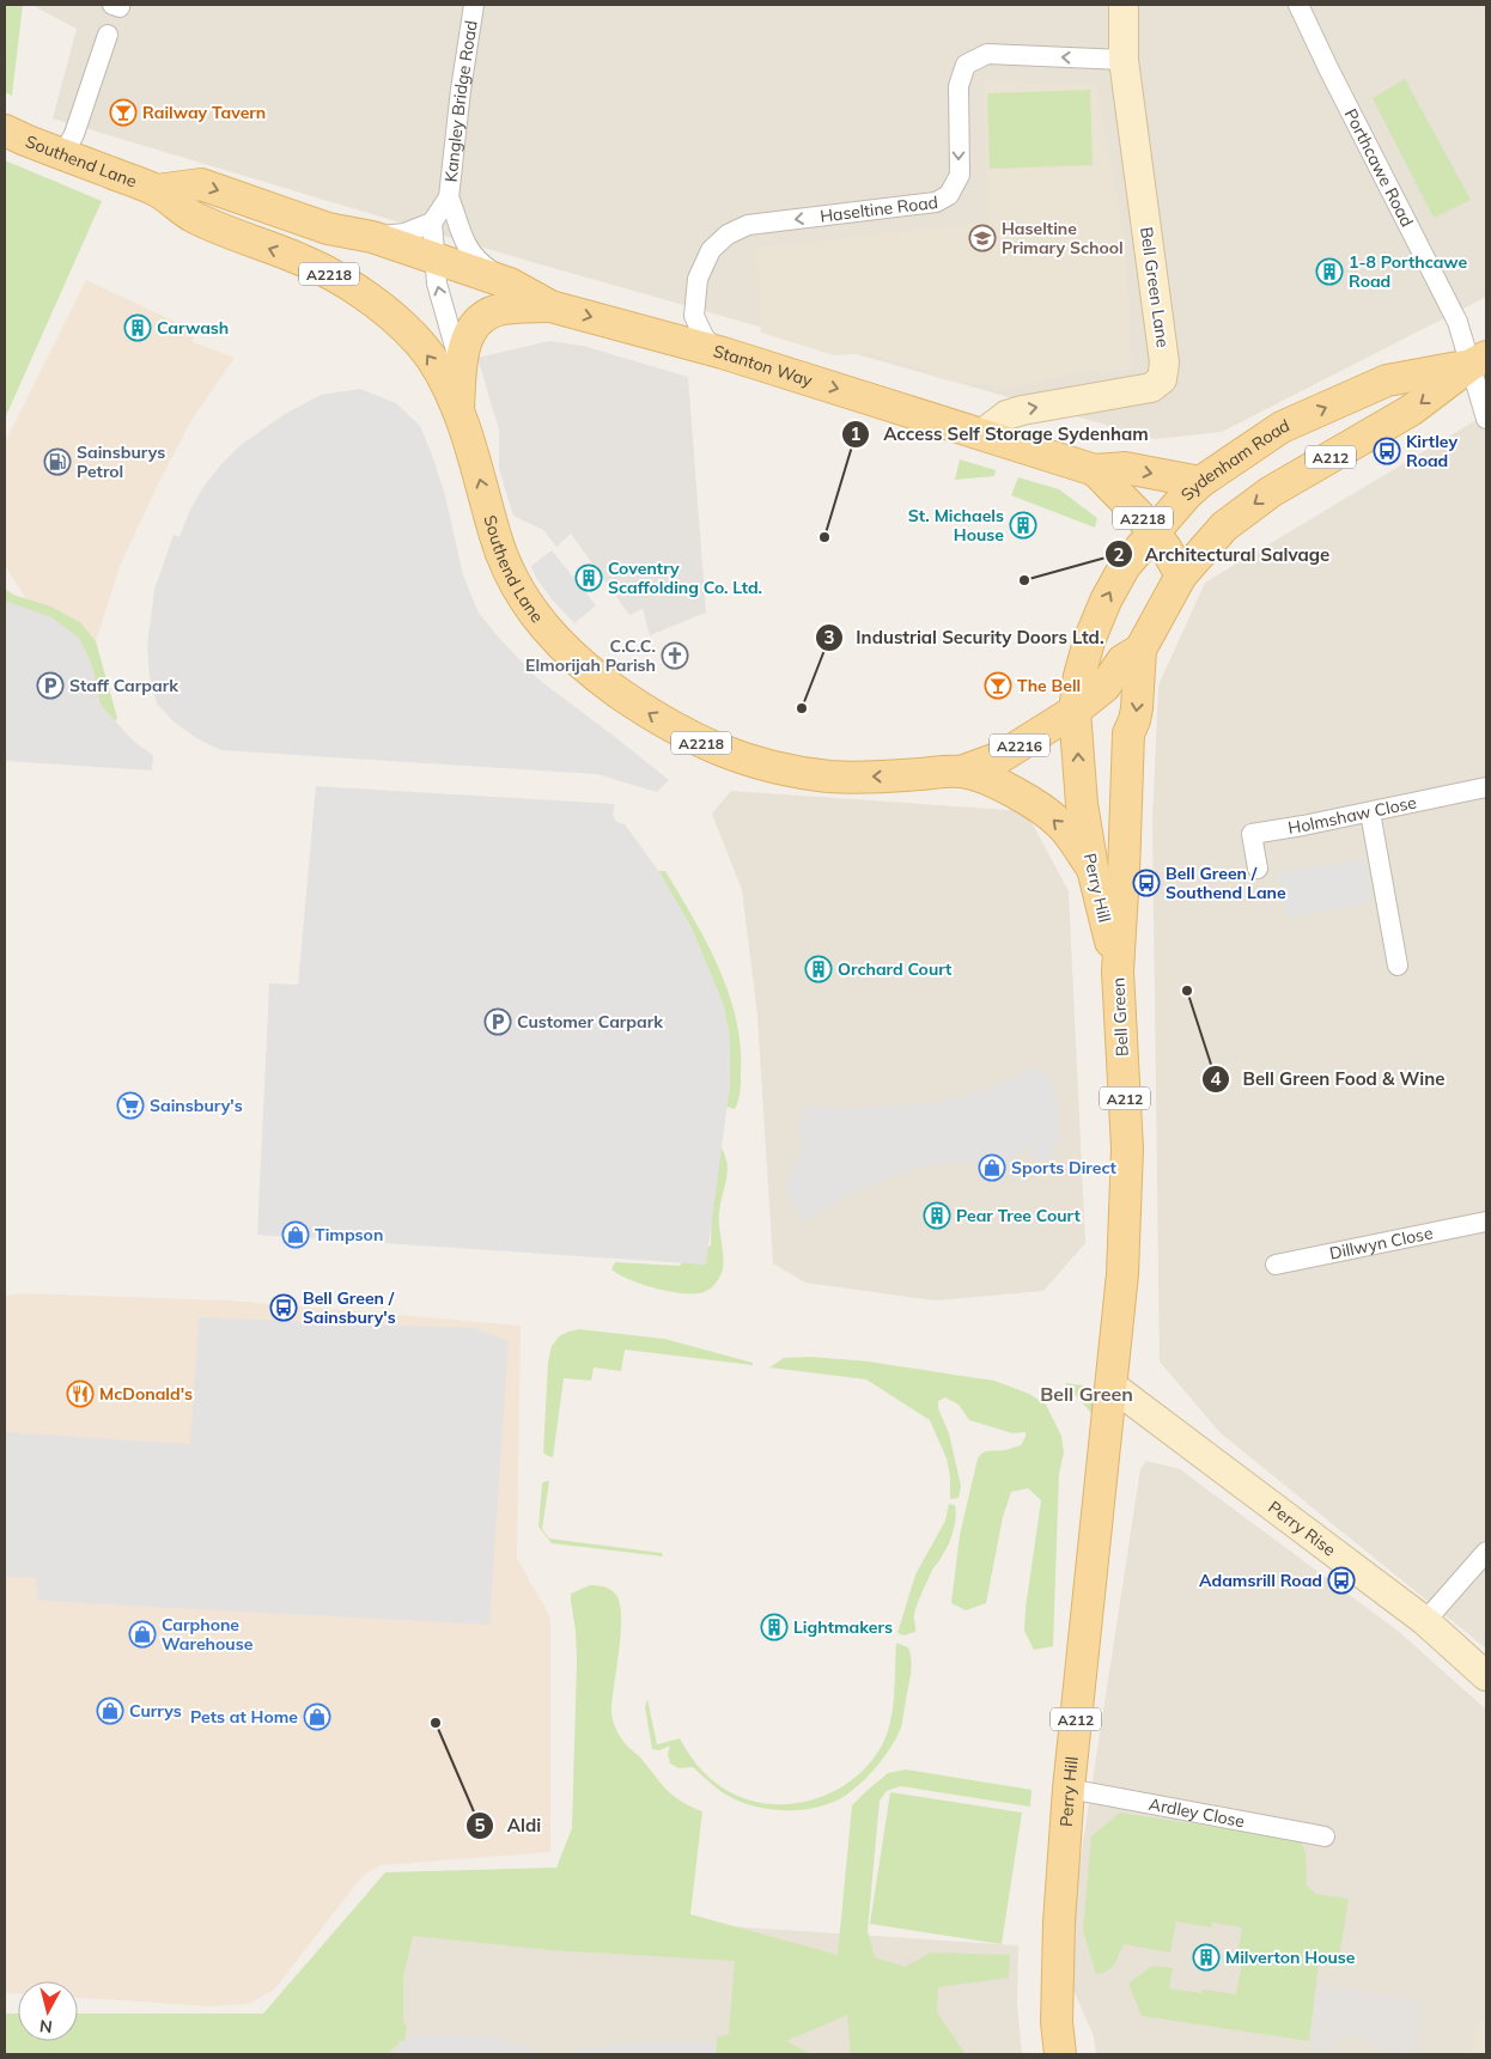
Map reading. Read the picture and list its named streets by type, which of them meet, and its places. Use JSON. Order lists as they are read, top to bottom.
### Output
{
  "streets": {
    "main road": [
      "Southend Lane",
      "A2218",
      "Stanton Way",
      "A212",
      "Sydenham Road",
      "A2216",
      "Perry Hill",
      "Bell Green"
    ],
    "street": [
      "Kangley Bridge Road",
      "Porthcawe Road",
      "Haseltine Road",
      "Bell Green Lane",
      "Holmshaw Close",
      "Dillwyn Close",
      "Perry Rise",
      "Ardley Close"
    ]
  },
  "crossings": [
    ["Kangley Bridge Road", "Southend Lane"],
    ["Kangley Bridge Road", "Stanton Way"],
    ["Southend Lane", "Stanton Way"],
    ["Southend Lane", "A212"],
    ["Southend Lane", "Sydenham Road"],
    ["Southend Lane", "Perry Hill"],
    ["Southend Lane", "Bell Green"],
    ["Porthcawe Road", "A212"],
    ["Porthcawe Road", "Sydenham Road"],
    ["Haseltine Road", "Bell Green Lane"],
    ["Haseltine Road", "Stanton Way"],
    ["Bell Green Lane", "Stanton Way"],
    ["Stanton Way", "A212"],
    ["Stanton Way", "Sydenham Road"],
    ["A212", "Sydenham Road"],
    ["A212", "Bell Green"],
    ["Sydenham Road", "Perry Hill"],
    ["Perry Hill", "Bell Green"],
    ["Perry Hill", "Perry Rise"],
    ["Perry Hill", "Ardley Close"],
    ["Bell Green", "Perry Rise"]
  ],
  "one_way": ["Stanton Way", "Bell Green"],
  "districts": ["Bell Green"],
  "places": {
    "bar": ["Railway Tavern", "The Bell"],
    "school or university": ["Haseltine Primary School"],
    "building": [
      "1-8 Porthcawe Road",
      "Carwash",
      "St. Michaels House",
      "Coventry Scaffolding Co. Ltd.",
      "Orchard Court",
      "Pear Tree Court",
      "Lightmakers",
      "Milverton House"
    ],
    "bus stop": [
      "Kirtley Road",
      "Bell Green / Southend Lane",
      "Bell Green / Sainsbury's",
      "Adamsrill Road"
    ],
    "fuel station": ["Sainsburys Petrol"],
    "other": [
      "Access Self Storage Sydenham",
      "Architectural Salvage",
      "Industrial Security Doors Ltd.",
      "Bell Green Food & Wine",
      "Aldi"
    ],
    "church": ["C.C.C. Elmorijah Parish"],
    "parking": ["Staff Carpark", "Customer Carpark"],
    "supermarket": ["Sainsbury's"],
    "shop": [
      "Sports Direct",
      "Timpson",
      "Carphone Warehouse",
      "Currys",
      "Pets at Home"
    ],
    "restaurant": ["McDonald's"]
  },
  "north": "bottom"
}
